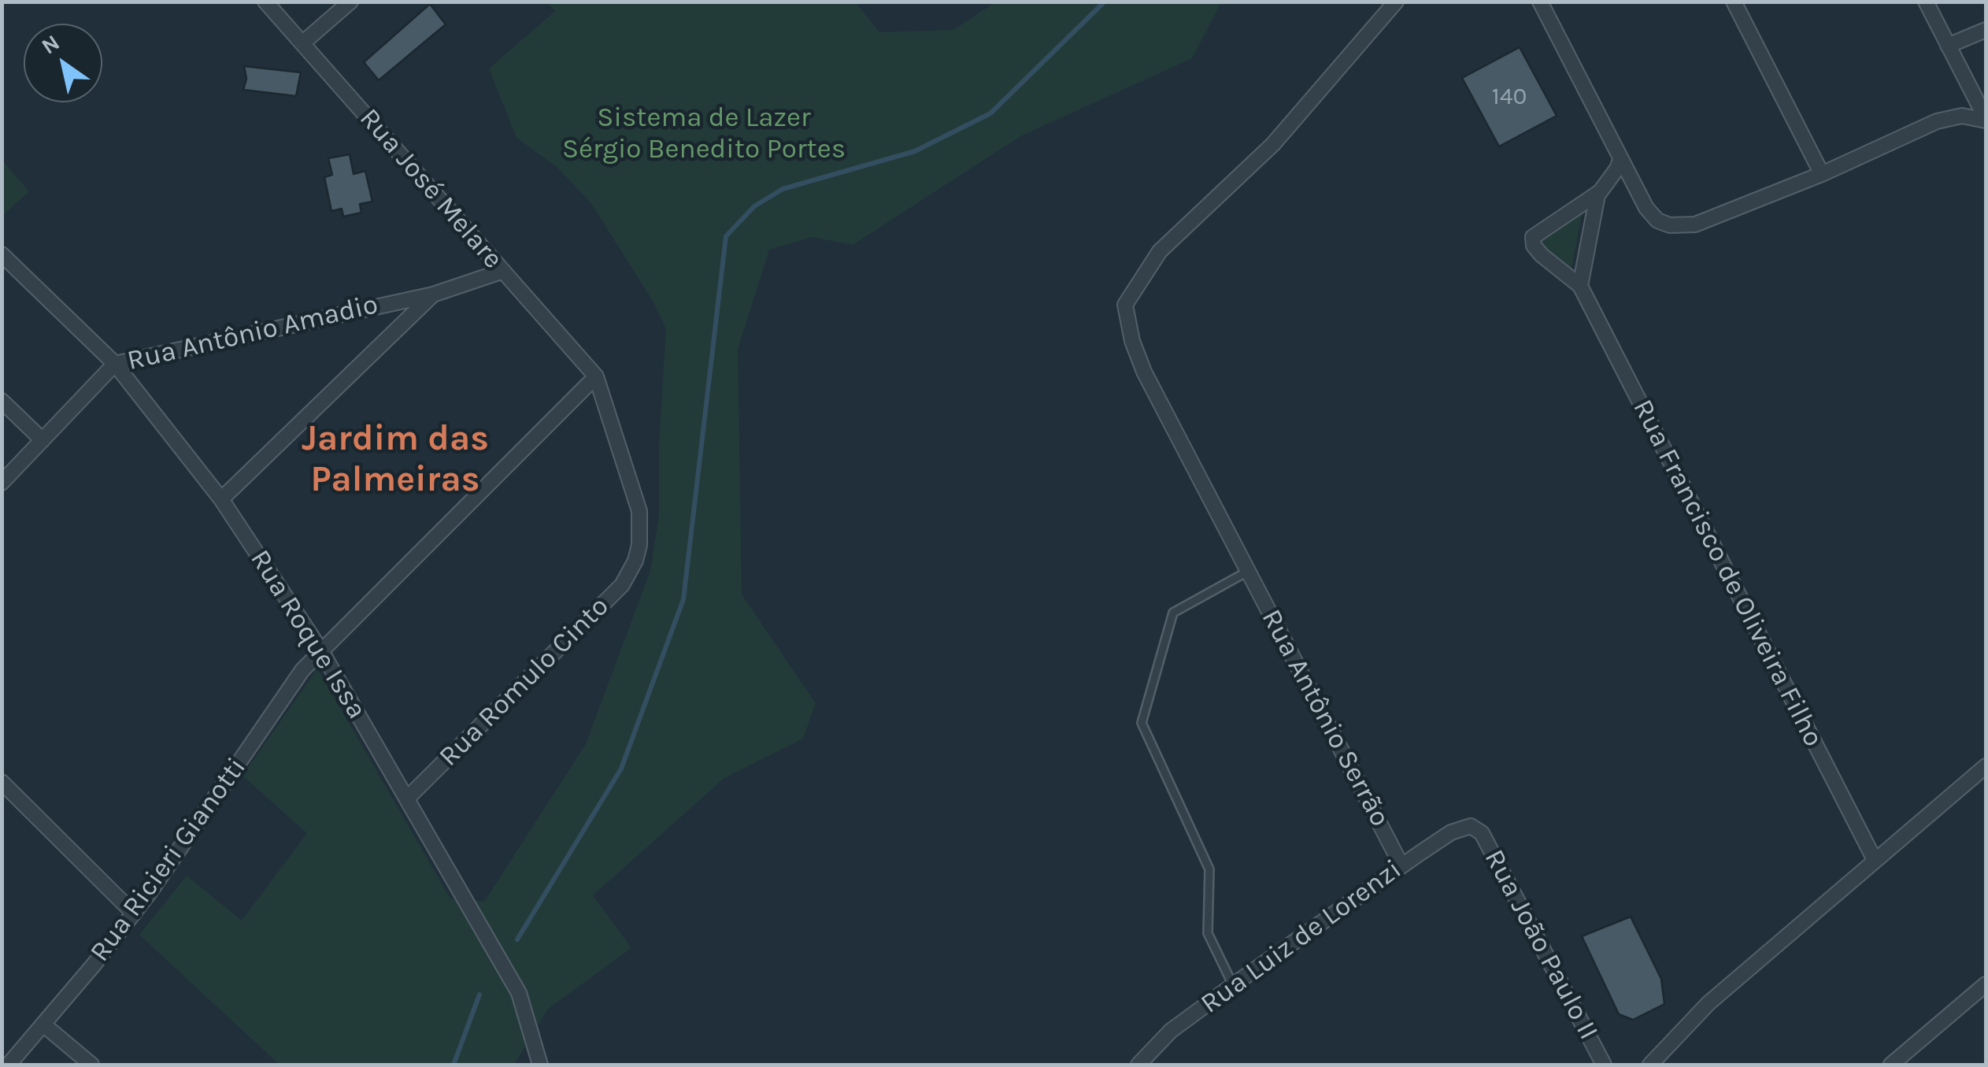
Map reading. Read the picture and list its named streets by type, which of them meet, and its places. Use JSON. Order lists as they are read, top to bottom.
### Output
{
  "streets": {
    "street": [
      "Rua José Melare",
      "Rua Antônio Amadio",
      "Rua Francisco de Oliveira Filho",
      "Rua Roque Issa",
      "Rua Romulo Cinto",
      "Rua Antônio Serrão",
      "Rua Ricieri Gianotti",
      "Rua Luiz de Lorenzi",
      "Rua João Paulo II"
    ]
  },
  "crossings": [
    ["Rua José Melare", "Rua Antônio Amadio"],
    ["Rua José Melare", "Rua Romulo Cinto"],
    ["Rua José Melare", "Rua Ricieri Gianotti"],
    ["Rua Antônio Amadio", "Rua Roque Issa"],
    ["Rua Roque Issa", "Rua Romulo Cinto"],
    ["Rua Roque Issa", "Rua Ricieri Gianotti"],
    ["Rua Romulo Cinto", "Rua Ricieri Gianotti"],
    ["Rua Antônio Serrão", "Rua Luiz de Lorenzi"],
    ["Rua Luiz de Lorenzi", "Rua João Paulo II"]
  ],
  "districts": ["Jardim das Palmeiras"],
  "parks": ["Sistema de Lazer Sérgio Benedito Portes"],
  "house_numbers": ["140"],
  "north": "top left"
}
